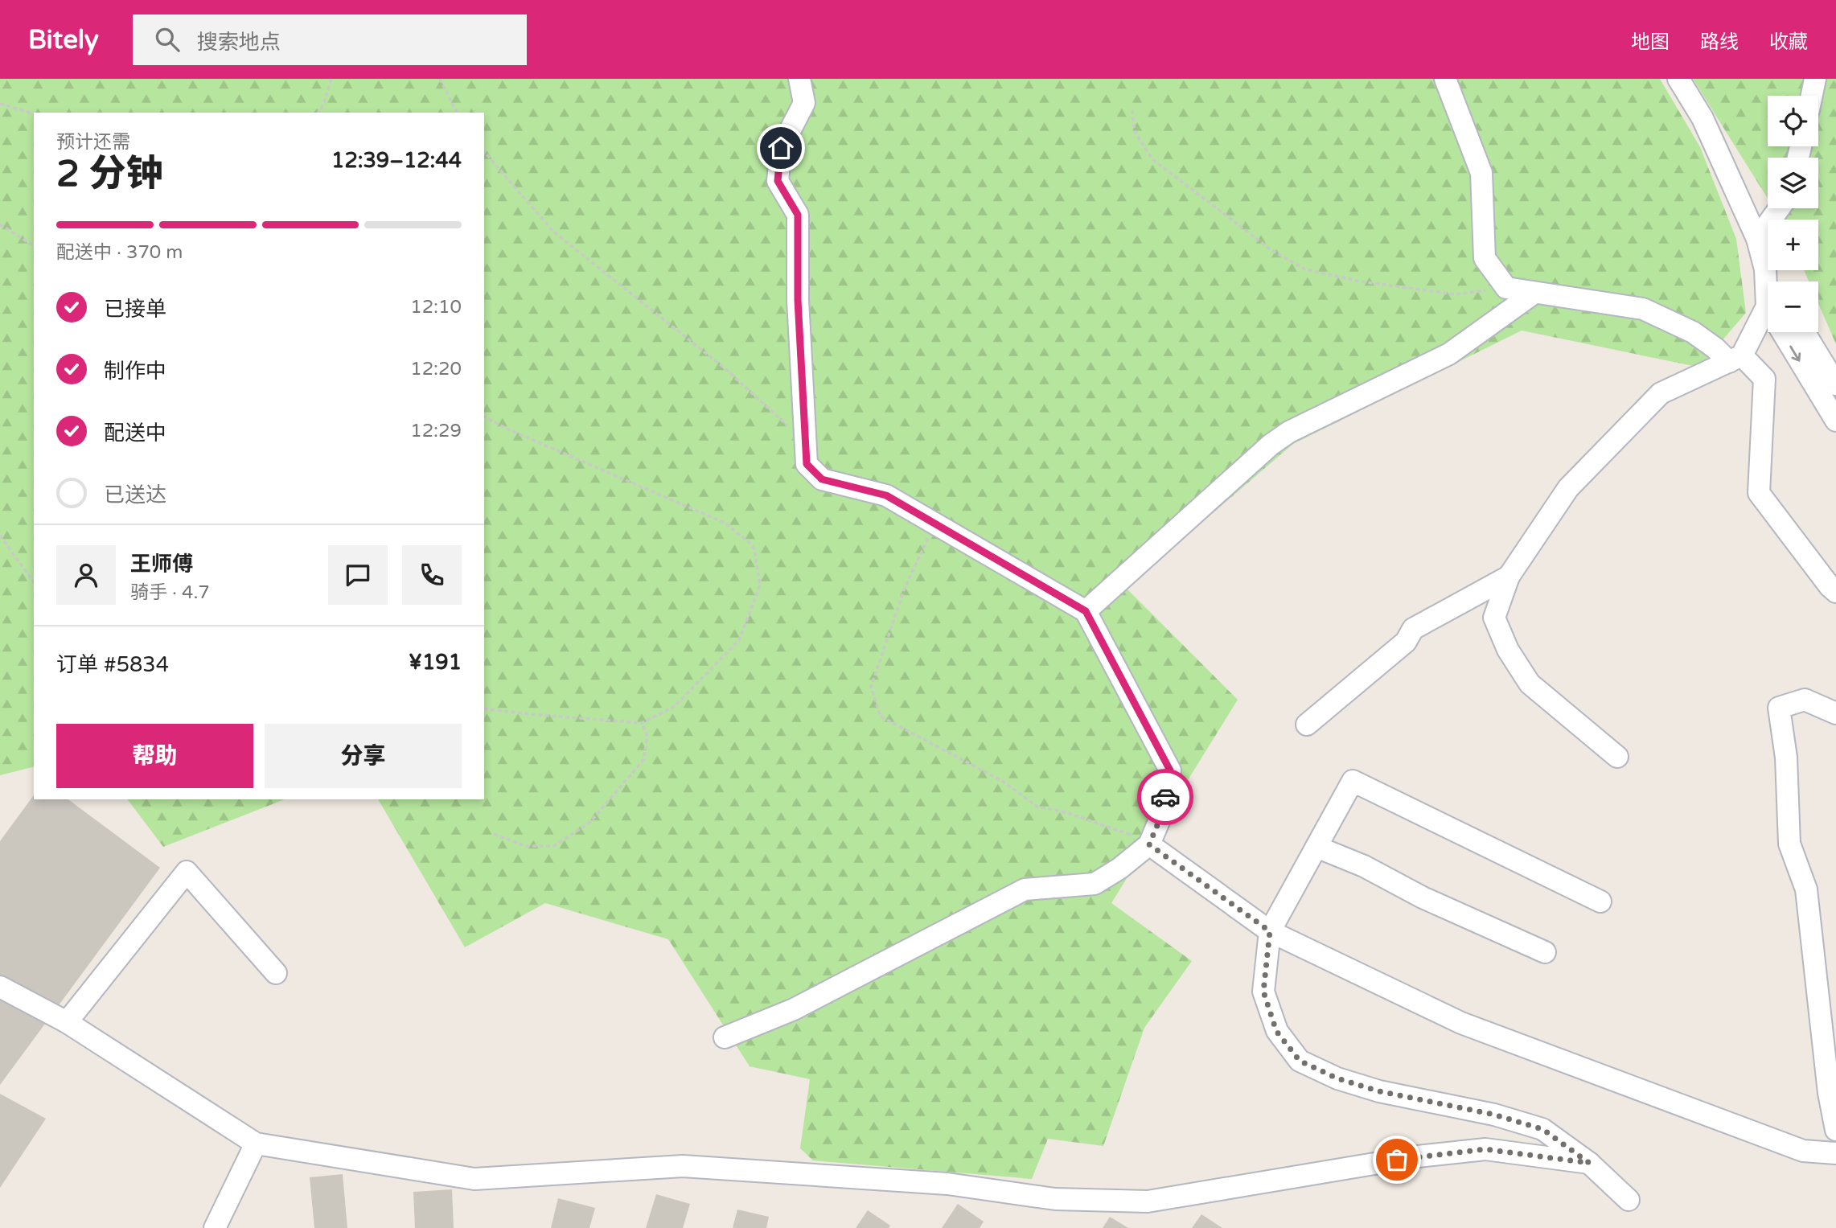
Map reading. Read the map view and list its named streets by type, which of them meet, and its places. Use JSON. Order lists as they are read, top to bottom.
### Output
{
  "page": {
    "header": "Bitely",
    "search": "搜索地点",
    "nav": ["地图", "路线", "收藏"],
    "map_buttons": ["+", "−"],
    "heading": ["2 分钟", "预计还需", "12:39–12:44"],
    "panel": [
      "王师傅",
      "骑手 · 4.7",
      "订单 #5834",
      "¥191"
    ],
    "bar": "配送中 · 370 m",
    "list": [
      ["已接单", "12:10"],
      ["制作中", "12:20"],
      ["配送中", "12:29"],
      "已送达"
    ],
    "buttons": ["帮助", "分享"]
  }
}
